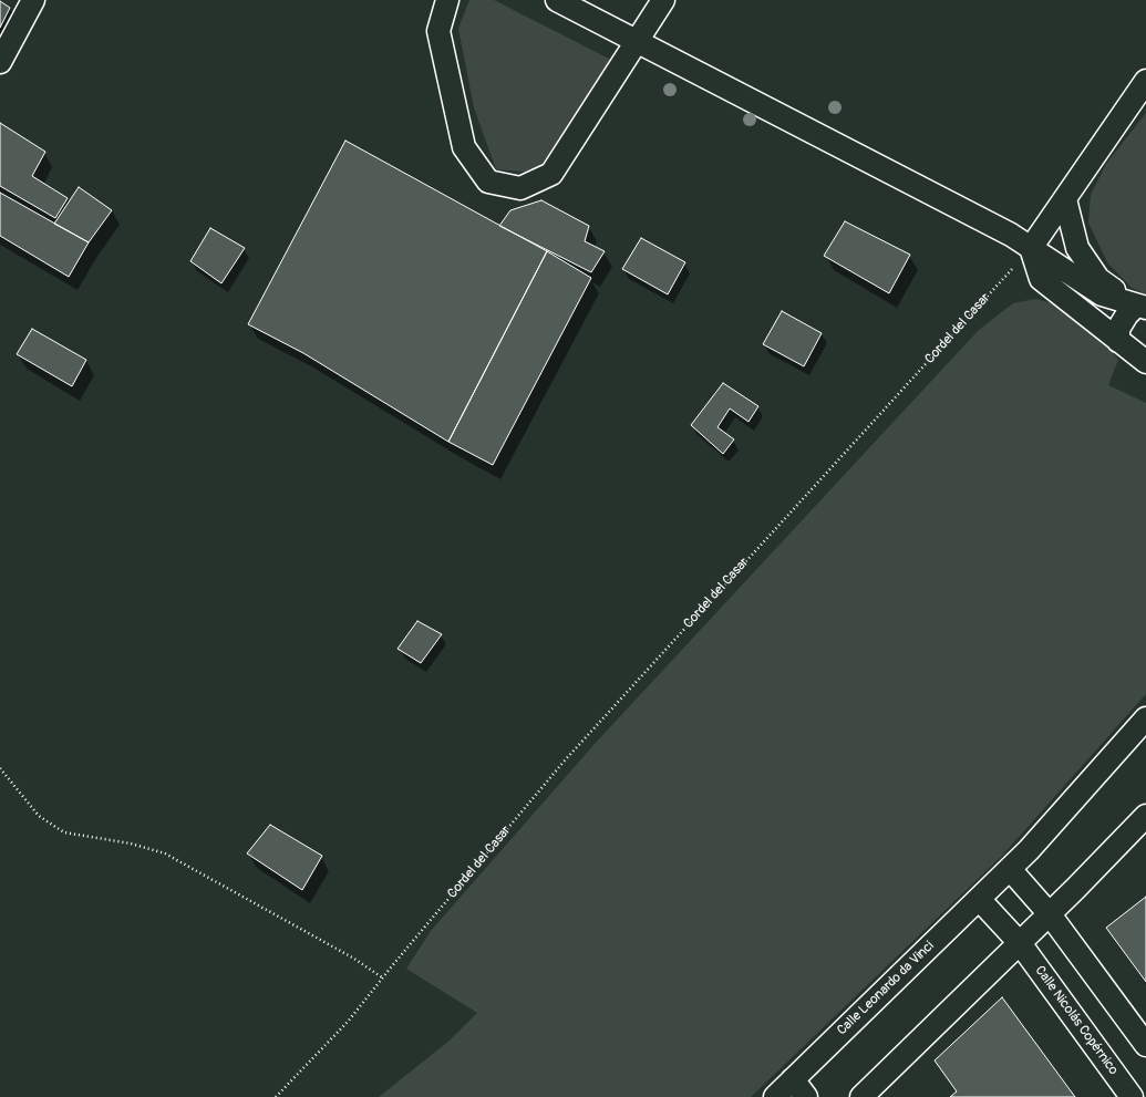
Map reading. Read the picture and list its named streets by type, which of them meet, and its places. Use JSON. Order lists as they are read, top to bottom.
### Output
{
  "streets": {
    "street": ["Calle Leonardo da Vinci", "Calle Nicolás Copérnico"],
    "path": ["Cordel del Casar"]
  }
}
